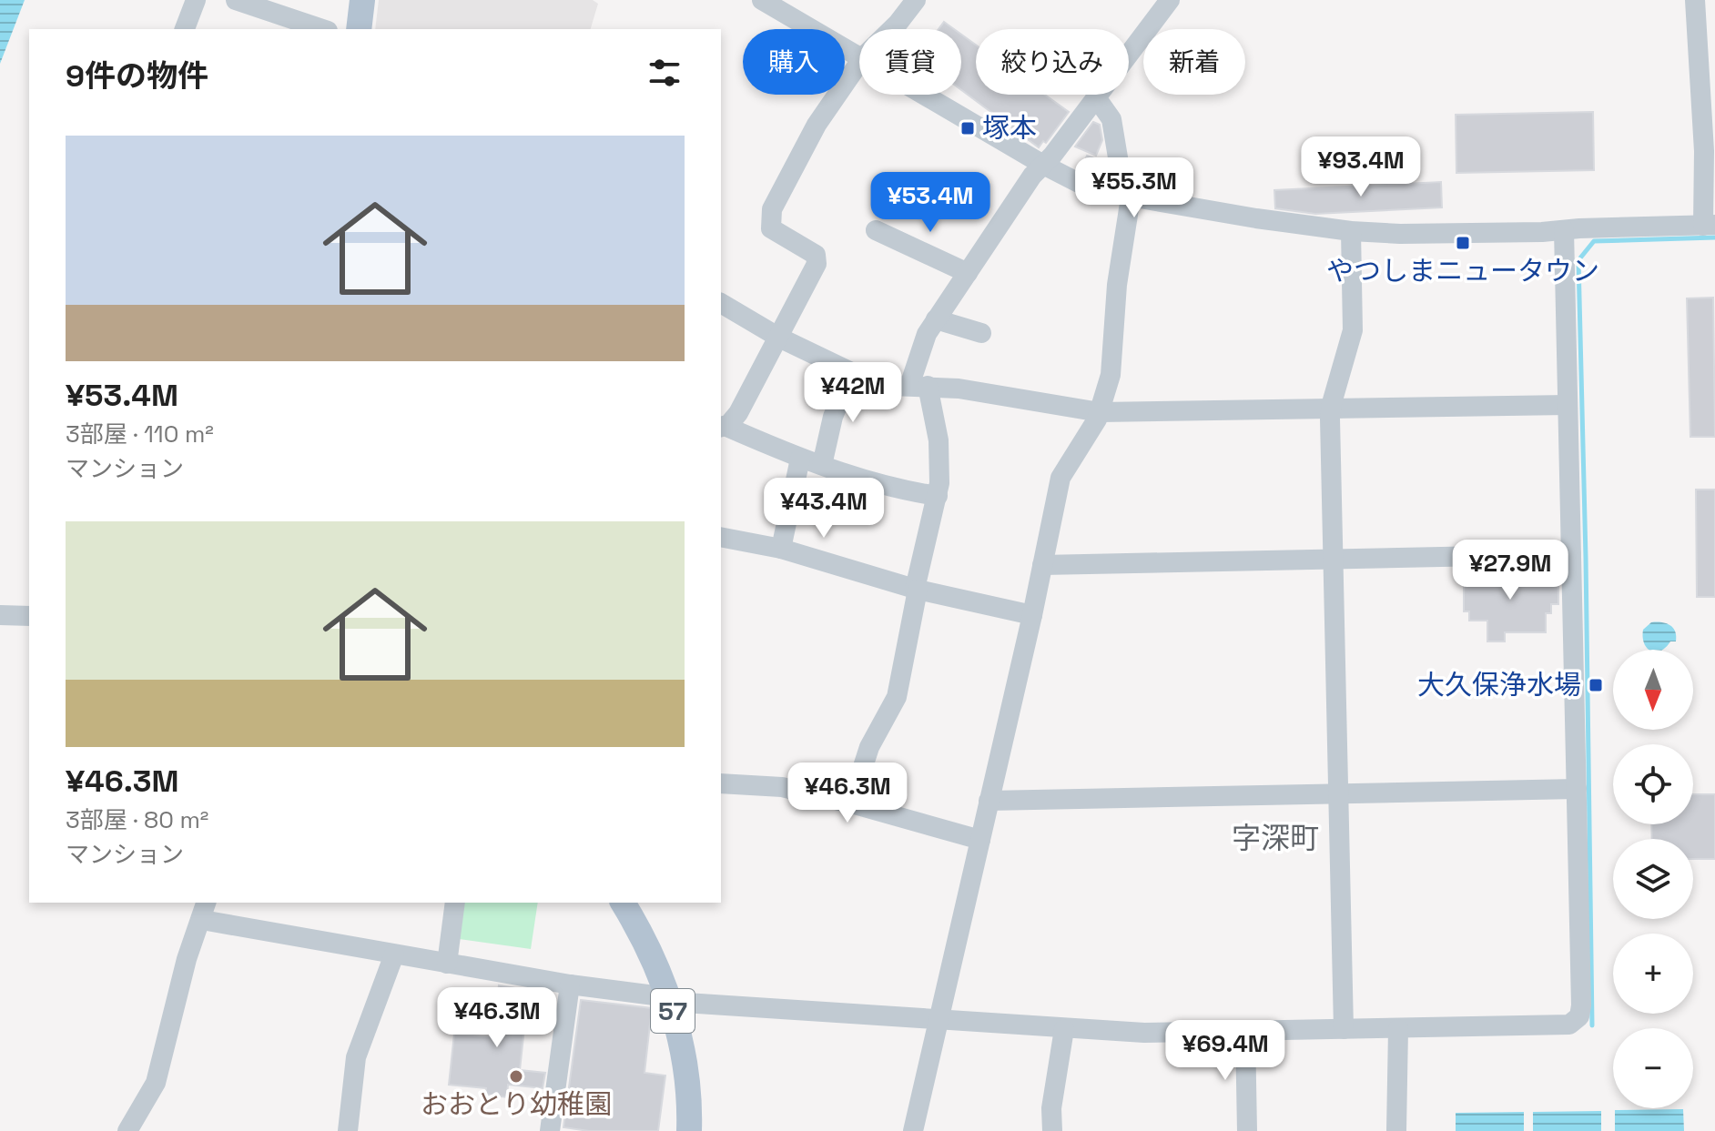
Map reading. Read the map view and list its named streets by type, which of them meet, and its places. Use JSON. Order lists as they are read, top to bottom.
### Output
{
  "streets": {
    "main road": ["57"]
  },
  "districts": ["字深町"],
  "places": {
    "transit": ["塚本", "やつしまニュータウン", "大久保浄水場"],
    "other": ["おおとり幼稚園"]
  },
  "north": "bottom",
  "page": {
    "chip": [
      "購入",
      "賃貸",
      "絞り込み",
      "新着"
    ],
    "heading": "9件の物件",
    "list": [
      {
        "name": "¥53.4M",
        "note": "3部屋 · 110 m² · マンション"
      },
      {
        "name": "¥46.3M",
        "note": "3部屋 · 80 m² · マンション"
      }
    ],
    "price": [
      "¥93.4M",
      "¥55.3M",
      "¥53.4M",
      "¥42M",
      "¥43.4M",
      "¥27.9M",
      "¥46.3M",
      "¥46.3M",
      "¥69.4M"
    ],
    "map_buttons": ["+", "−"]
  }
}
